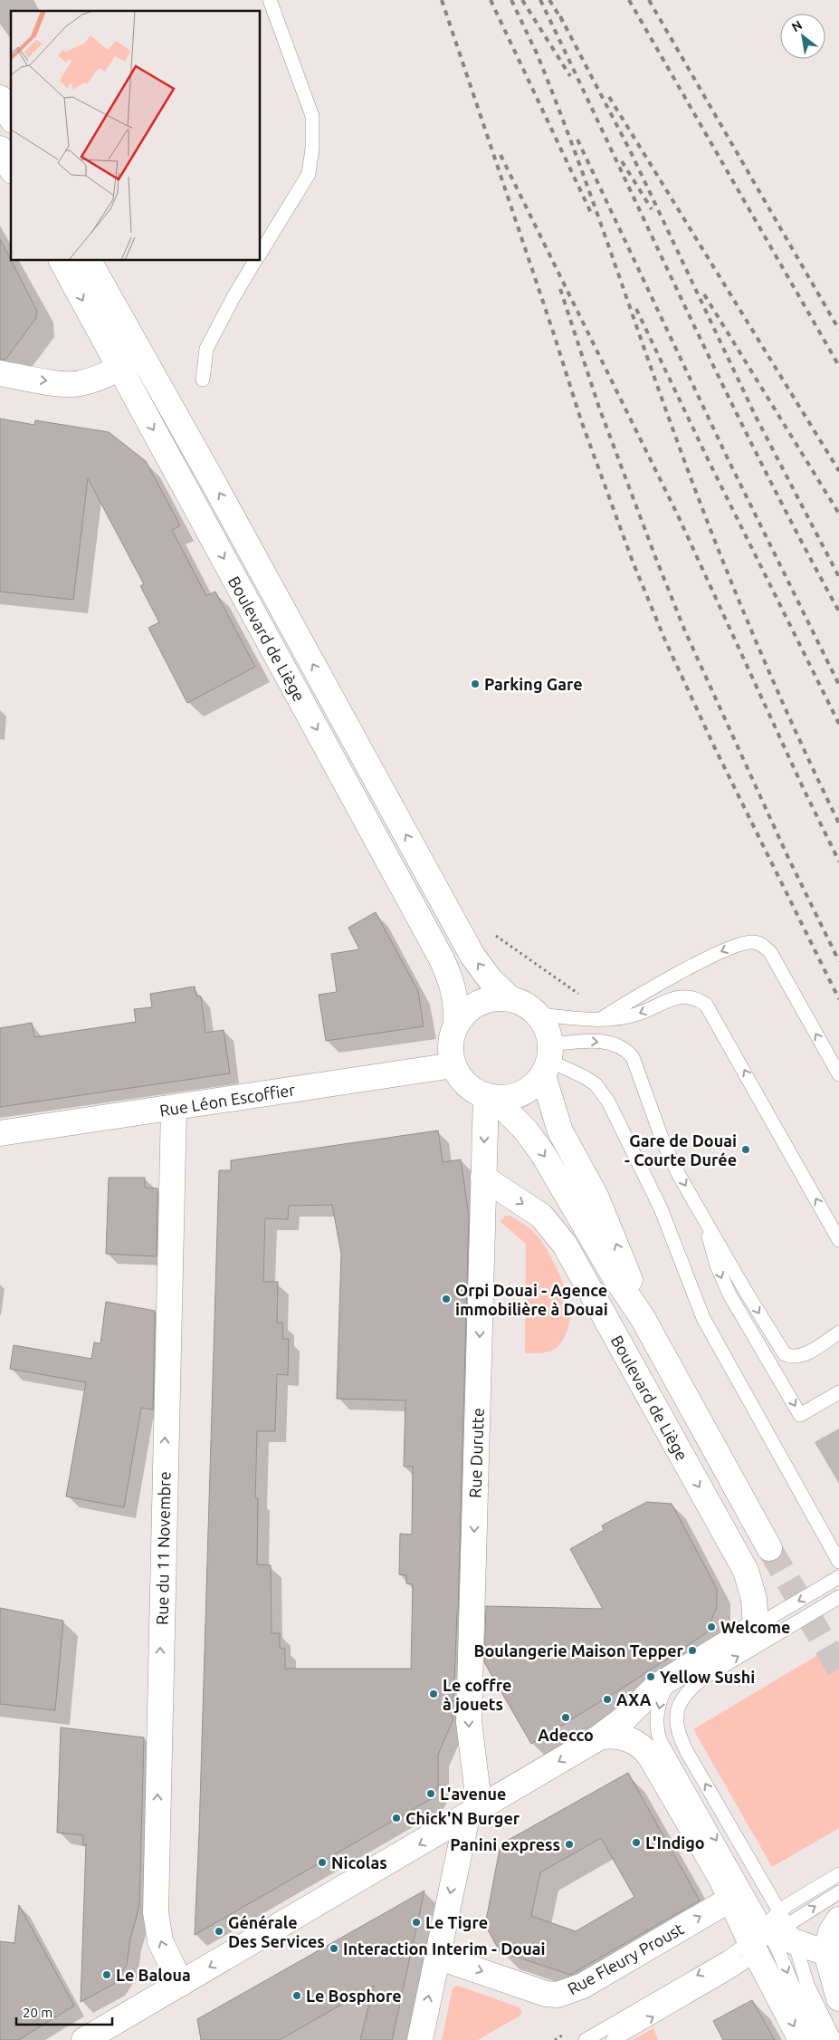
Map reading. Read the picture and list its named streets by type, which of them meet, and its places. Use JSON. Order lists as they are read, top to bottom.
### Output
{
  "streets": {
    "street": [
      "Boulevard de Liège",
      "Rue Léon Escoffier",
      "Rue Durutte",
      "Rue du 11 Novembre",
      "Rue Fleury Proust"
    ]
  },
  "crossings": [
    ["Boulevard de Liège", "Rue Léon Escoffier"],
    ["Boulevard de Liège", "Rue Durutte"],
    ["Rue Léon Escoffier", "Rue Durutte"],
    ["Rue Léon Escoffier", "Rue du 11 Novembre"],
    ["Rue Durutte", "Rue Fleury Proust"]
  ],
  "one_way": ["Rue Durutte", "Rue du 11 Novembre"],
  "places": [
    "Parking Gare",
    "Gare de Douai - Courte Durée",
    "Orpi Douai - Agence immobilière à Douai",
    "Welcome",
    "Boulangerie Maison Tepper",
    "Yellow Sushi",
    "Le coffre à jouets",
    "AXA",
    "Adecco",
    "L'avenue",
    "Chick'N Burger",
    "L'Indigo",
    "Panini express",
    "Nicolas",
    "Le Tigre",
    "Générale Des Services",
    "Interaction Interim - Douai",
    "Le Baloua",
    "Le Bosphore"
  ],
  "scale_bar": "20 m",
  "north": "top left"
}
